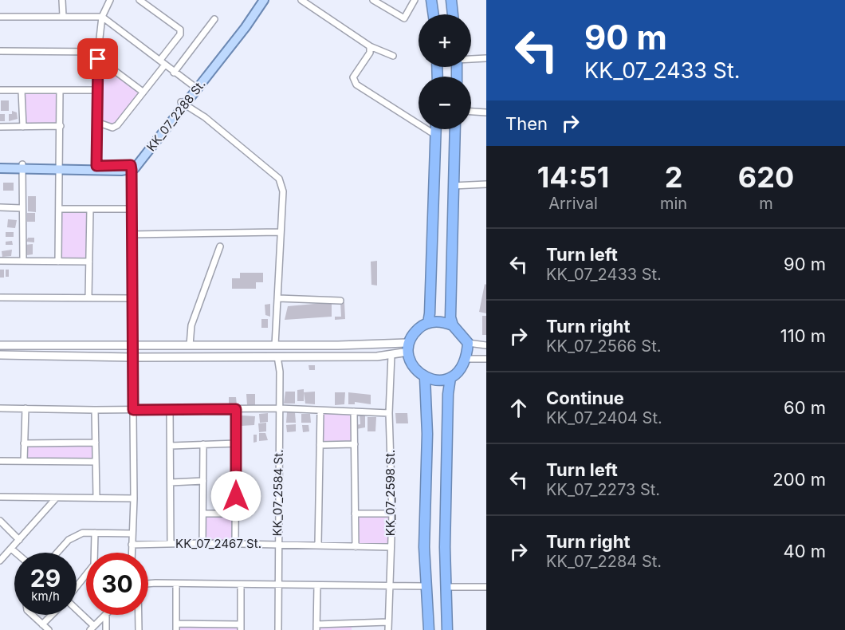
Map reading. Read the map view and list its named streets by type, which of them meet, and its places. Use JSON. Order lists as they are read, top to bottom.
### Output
{
  "streets": {
    "main road": ["KK_07_2288 St."],
    "street": ["KK_07_2584 St.", "KK_07_2598 St.", "KK_07_2467 St."]
  },
  "crossings": [
    ["KK_07_2584 St.", "KK_07_2467 St."],
    ["KK_07_2598 St.", "KK_07_2467 St."]
  ],
  "page": {
    "turn": ["90 m", "KK_07_2433 St."],
    "map_buttons": ["+", "−"],
    "then": "Then",
    "eta": [
      "14:51",
      "Arrival",
      "2",
      "min",
      "620",
      "m"
    ],
    "list": [
      {
        "name": "Turn left",
        "note": "KK_07_2433 St.",
        "value": "90 m"
      },
      {
        "name": "Turn right",
        "note": "KK_07_2566 St.",
        "value": "110 m"
      },
      {
        "name": "Continue",
        "note": "KK_07_2404 St.",
        "value": "60 m"
      },
      {
        "name": "Turn left",
        "note": "KK_07_2273 St.",
        "value": "200 m"
      },
      {
        "name": "Turn right",
        "note": "KK_07_2284 St.",
        "value": "40 m"
      }
    ],
    "speed": "29 km/h",
    "limit": "30"
  }
}
